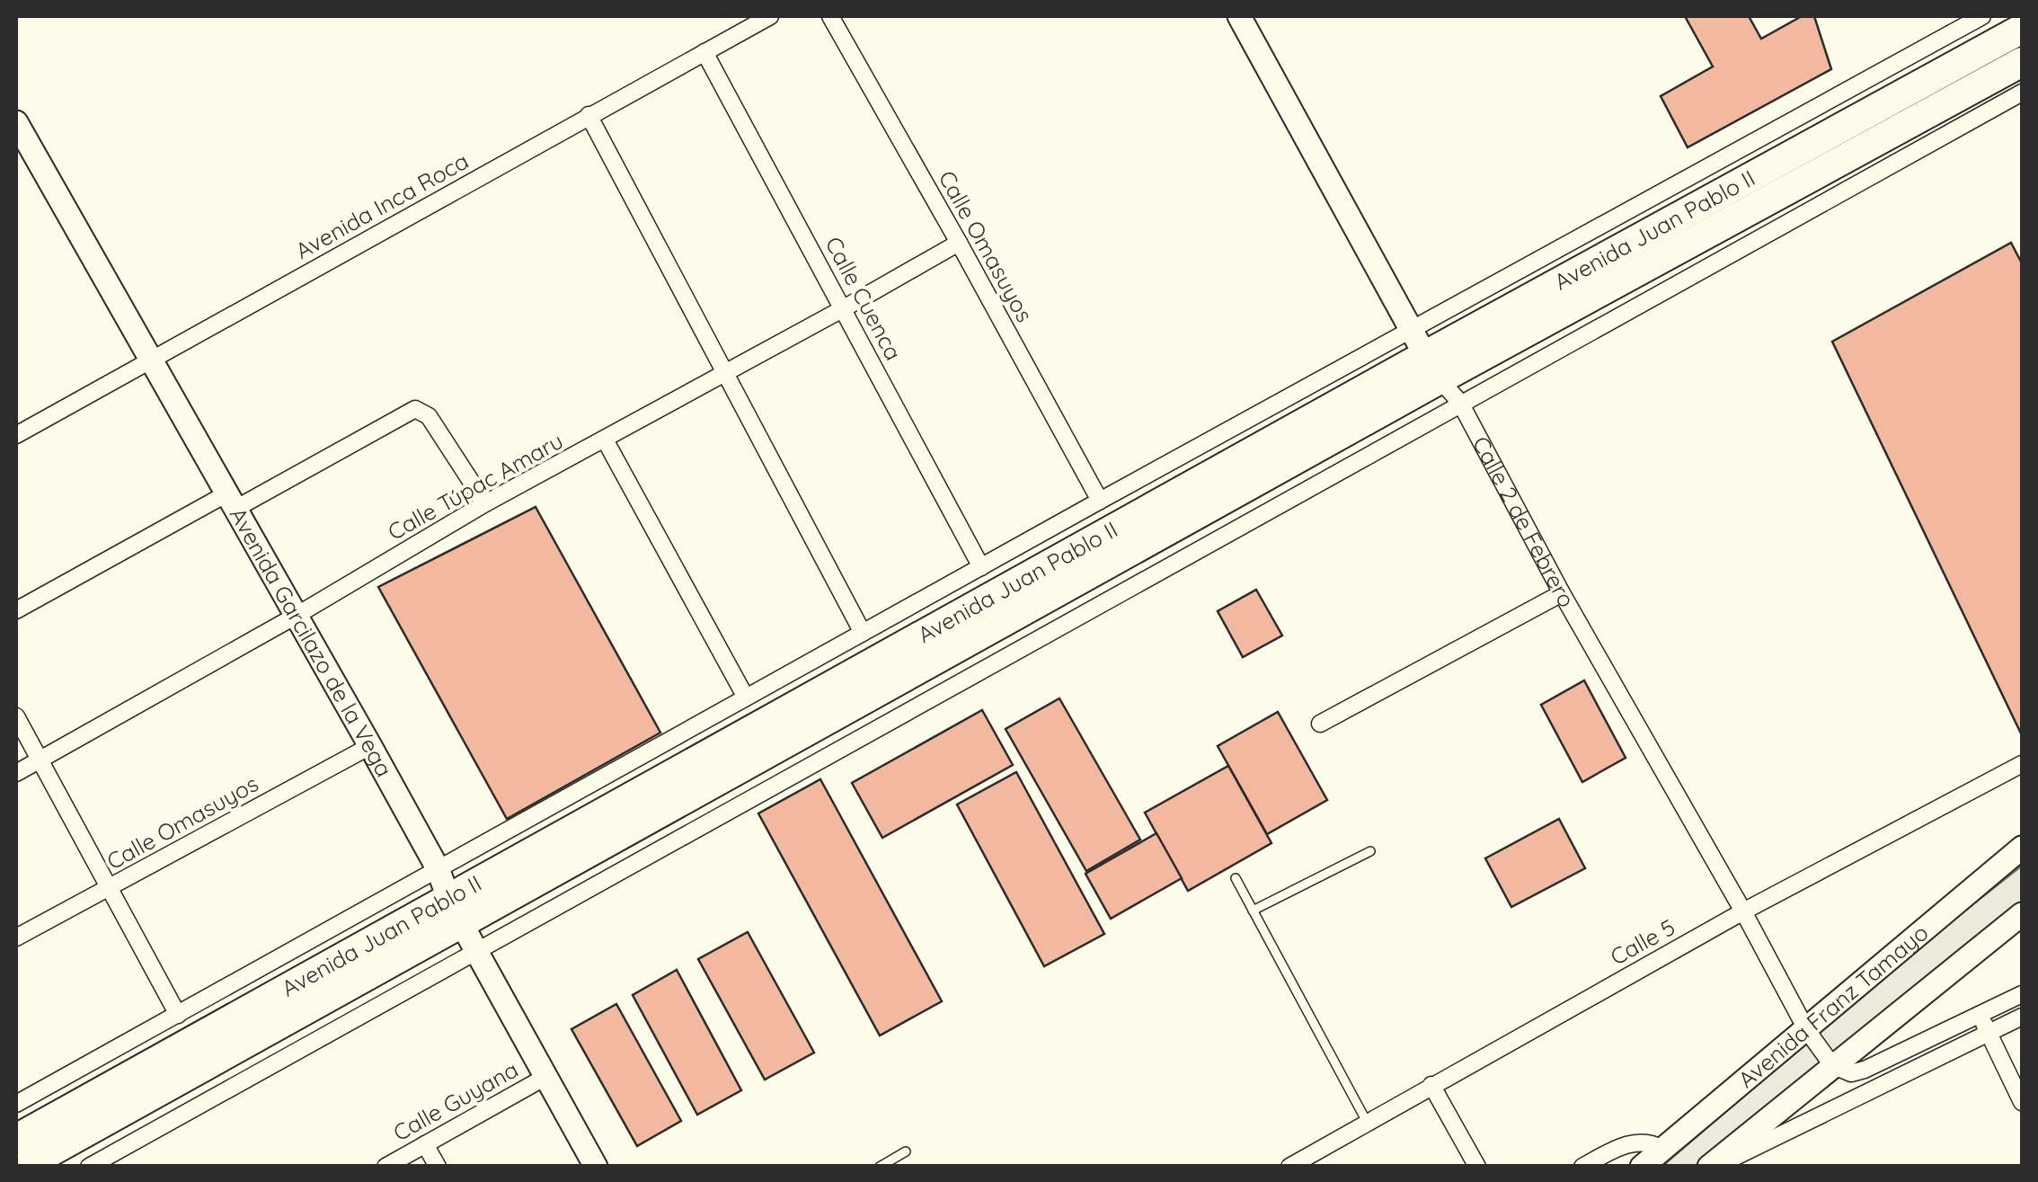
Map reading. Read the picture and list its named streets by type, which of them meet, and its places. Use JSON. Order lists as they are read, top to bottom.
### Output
{
  "streets": {
    "highway": ["Avenida Juan Pablo II"],
    "street": [
      "Avenida Inca Roca",
      "Calle Omasuyos",
      "Calle Cuenca",
      "Calle Túpac Amaru",
      "Calle 2 de Febrero",
      "Avenida Garcilazo de la Vega",
      "Calle 5",
      "Avenida Franz Tamayo",
      "Calle Guyana"
    ]
  },
  "crossings": [
    ["Avenida Inca Roca", "Calle Cuenca"],
    ["Avenida Inca Roca", "Avenida Garcilazo de la Vega"],
    ["Avenida Juan Pablo II", "Calle Omasuyos"],
    ["Avenida Juan Pablo II", "Calle Cuenca"],
    ["Avenida Juan Pablo II", "Calle 2 de Febrero"],
    ["Avenida Juan Pablo II", "Avenida Garcilazo de la Vega"],
    ["Calle Omasuyos", "Calle Túpac Amaru"],
    ["Calle Omasuyos", "Avenida Garcilazo de la Vega"],
    ["Calle Cuenca", "Calle Túpac Amaru"],
    ["Calle Túpac Amaru", "Avenida Garcilazo de la Vega"],
    ["Calle 2 de Febrero", "Calle 5"],
    ["Calle 2 de Febrero", "Avenida Franz Tamayo"],
    ["Avenida Garcilazo de la Vega", "Calle Guyana"]
  ]
}
